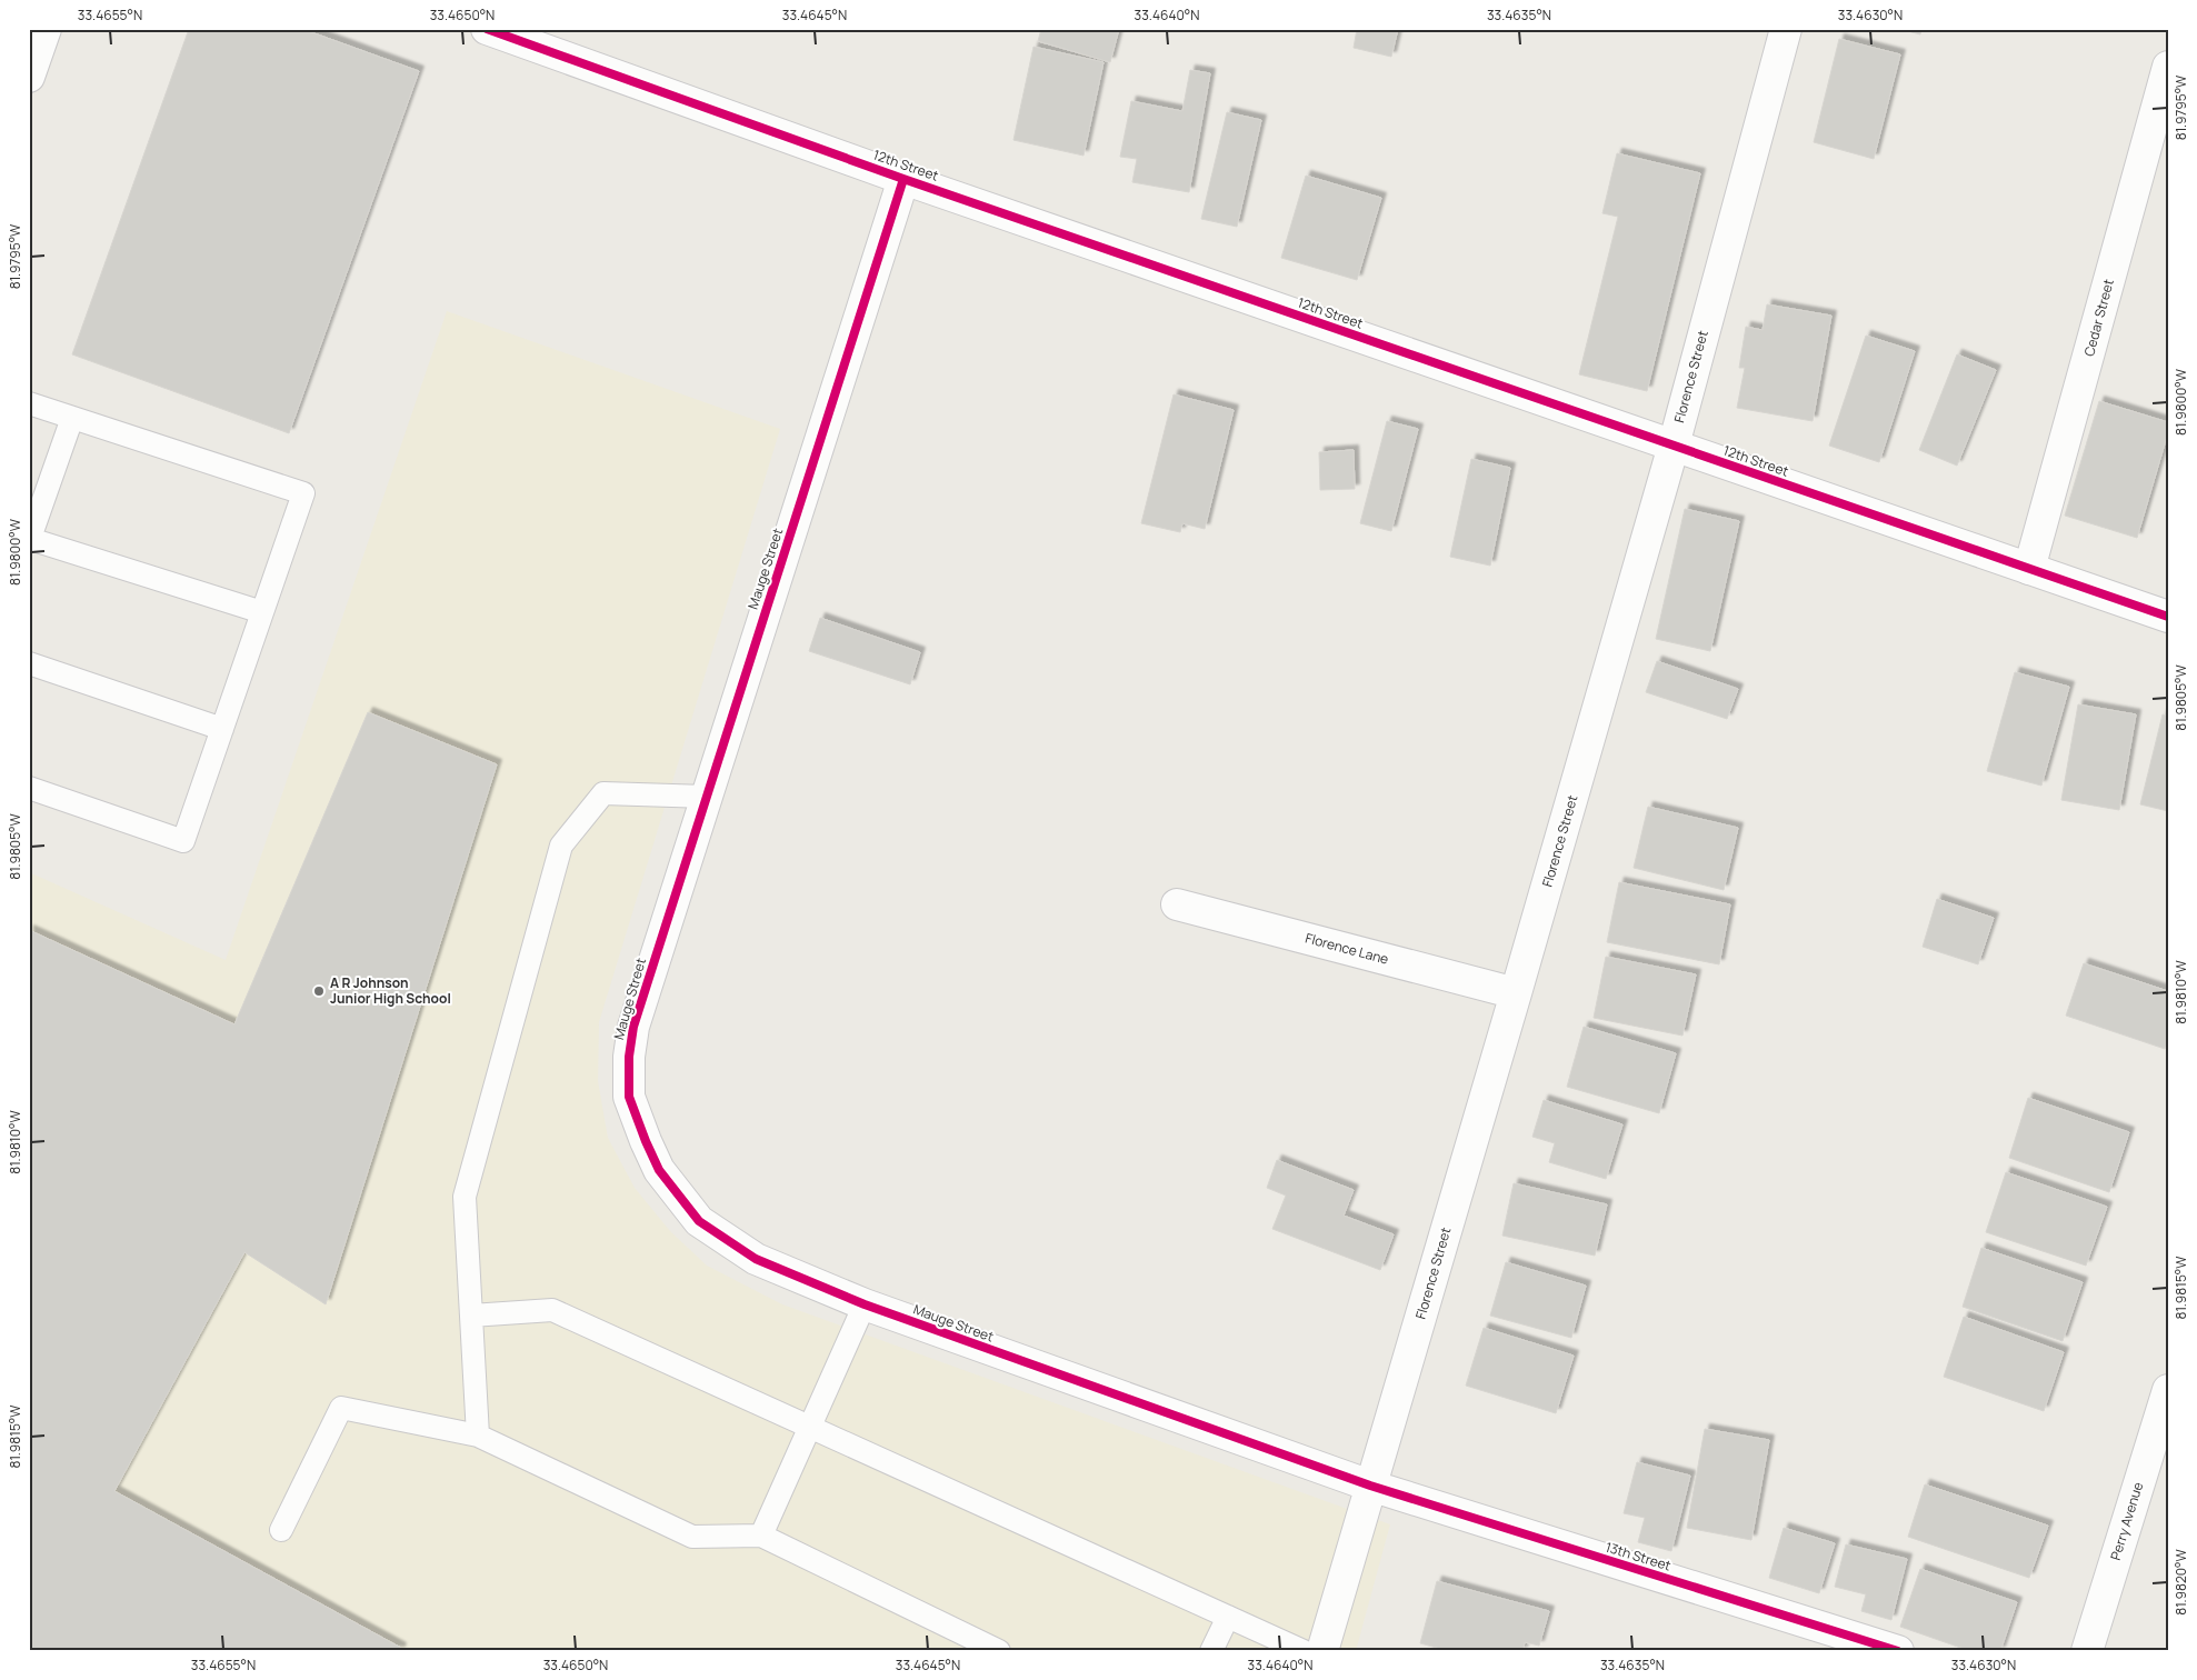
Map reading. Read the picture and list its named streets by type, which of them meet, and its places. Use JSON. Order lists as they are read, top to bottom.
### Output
{
  "streets": {
    "street": [
      "12th Street",
      "Cedar Street",
      "Florence Street",
      "Mauge Street",
      "Florence Lane",
      "Perry Avenue",
      "13th Street"
    ]
  },
  "crossings": [
    ["12th Street", "Cedar Street"],
    ["12th Street", "Florence Street"],
    ["12th Street", "Mauge Street"],
    ["Florence Street", "Mauge Street"],
    ["Florence Street", "Florence Lane"],
    ["Florence Street", "13th Street"],
    ["Mauge Street", "13th Street"]
  ],
  "places": ["A R Johnson Junior High School"],
  "coordinates": [
    "33.4655°N",
    "33.4650°N",
    "33.4645°N",
    "33.4640°N",
    "33.4635°N",
    "33.4630°N",
    "81.9795°W",
    "81.9800°W",
    "81.9805°W",
    "81.9810°W",
    "81.9815°W",
    "81.9820°W"
  ]
}
